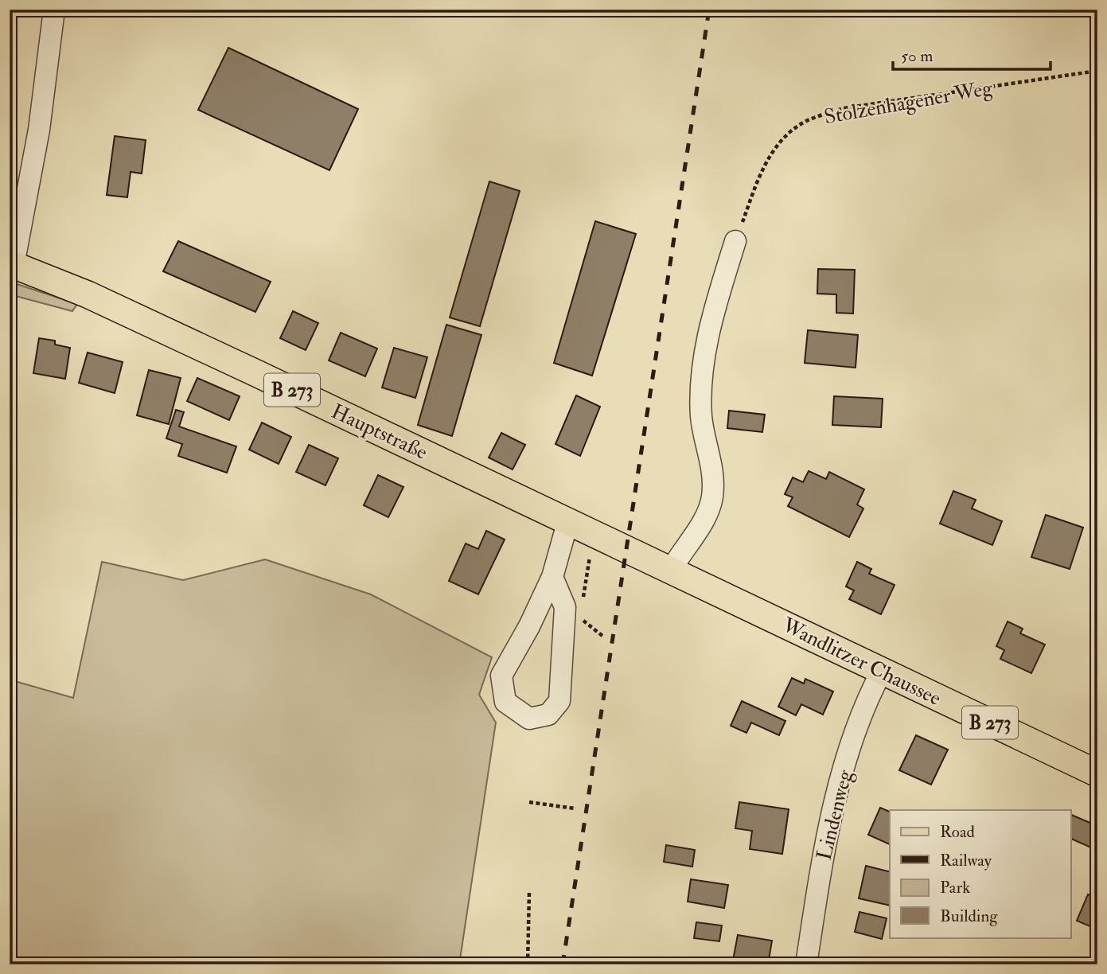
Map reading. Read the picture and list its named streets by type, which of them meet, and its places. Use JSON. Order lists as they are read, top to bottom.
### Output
{
  "streets": {
    "main road": ["B 273", "Hauptstraße", "Wandlitzer Chaussee"],
    "street": ["Lindenweg"],
    "path": ["Stolzenhagener Weg"]
  },
  "crossings": [
    ["Hauptstraße", "Wandlitzer Chaussee"],
    ["Wandlitzer Chaussee", "Lindenweg"]
  ],
  "legend": [
    "Road",
    "Railway",
    "Park",
    "Building"
  ],
  "scale_bar": "50 m"
}
